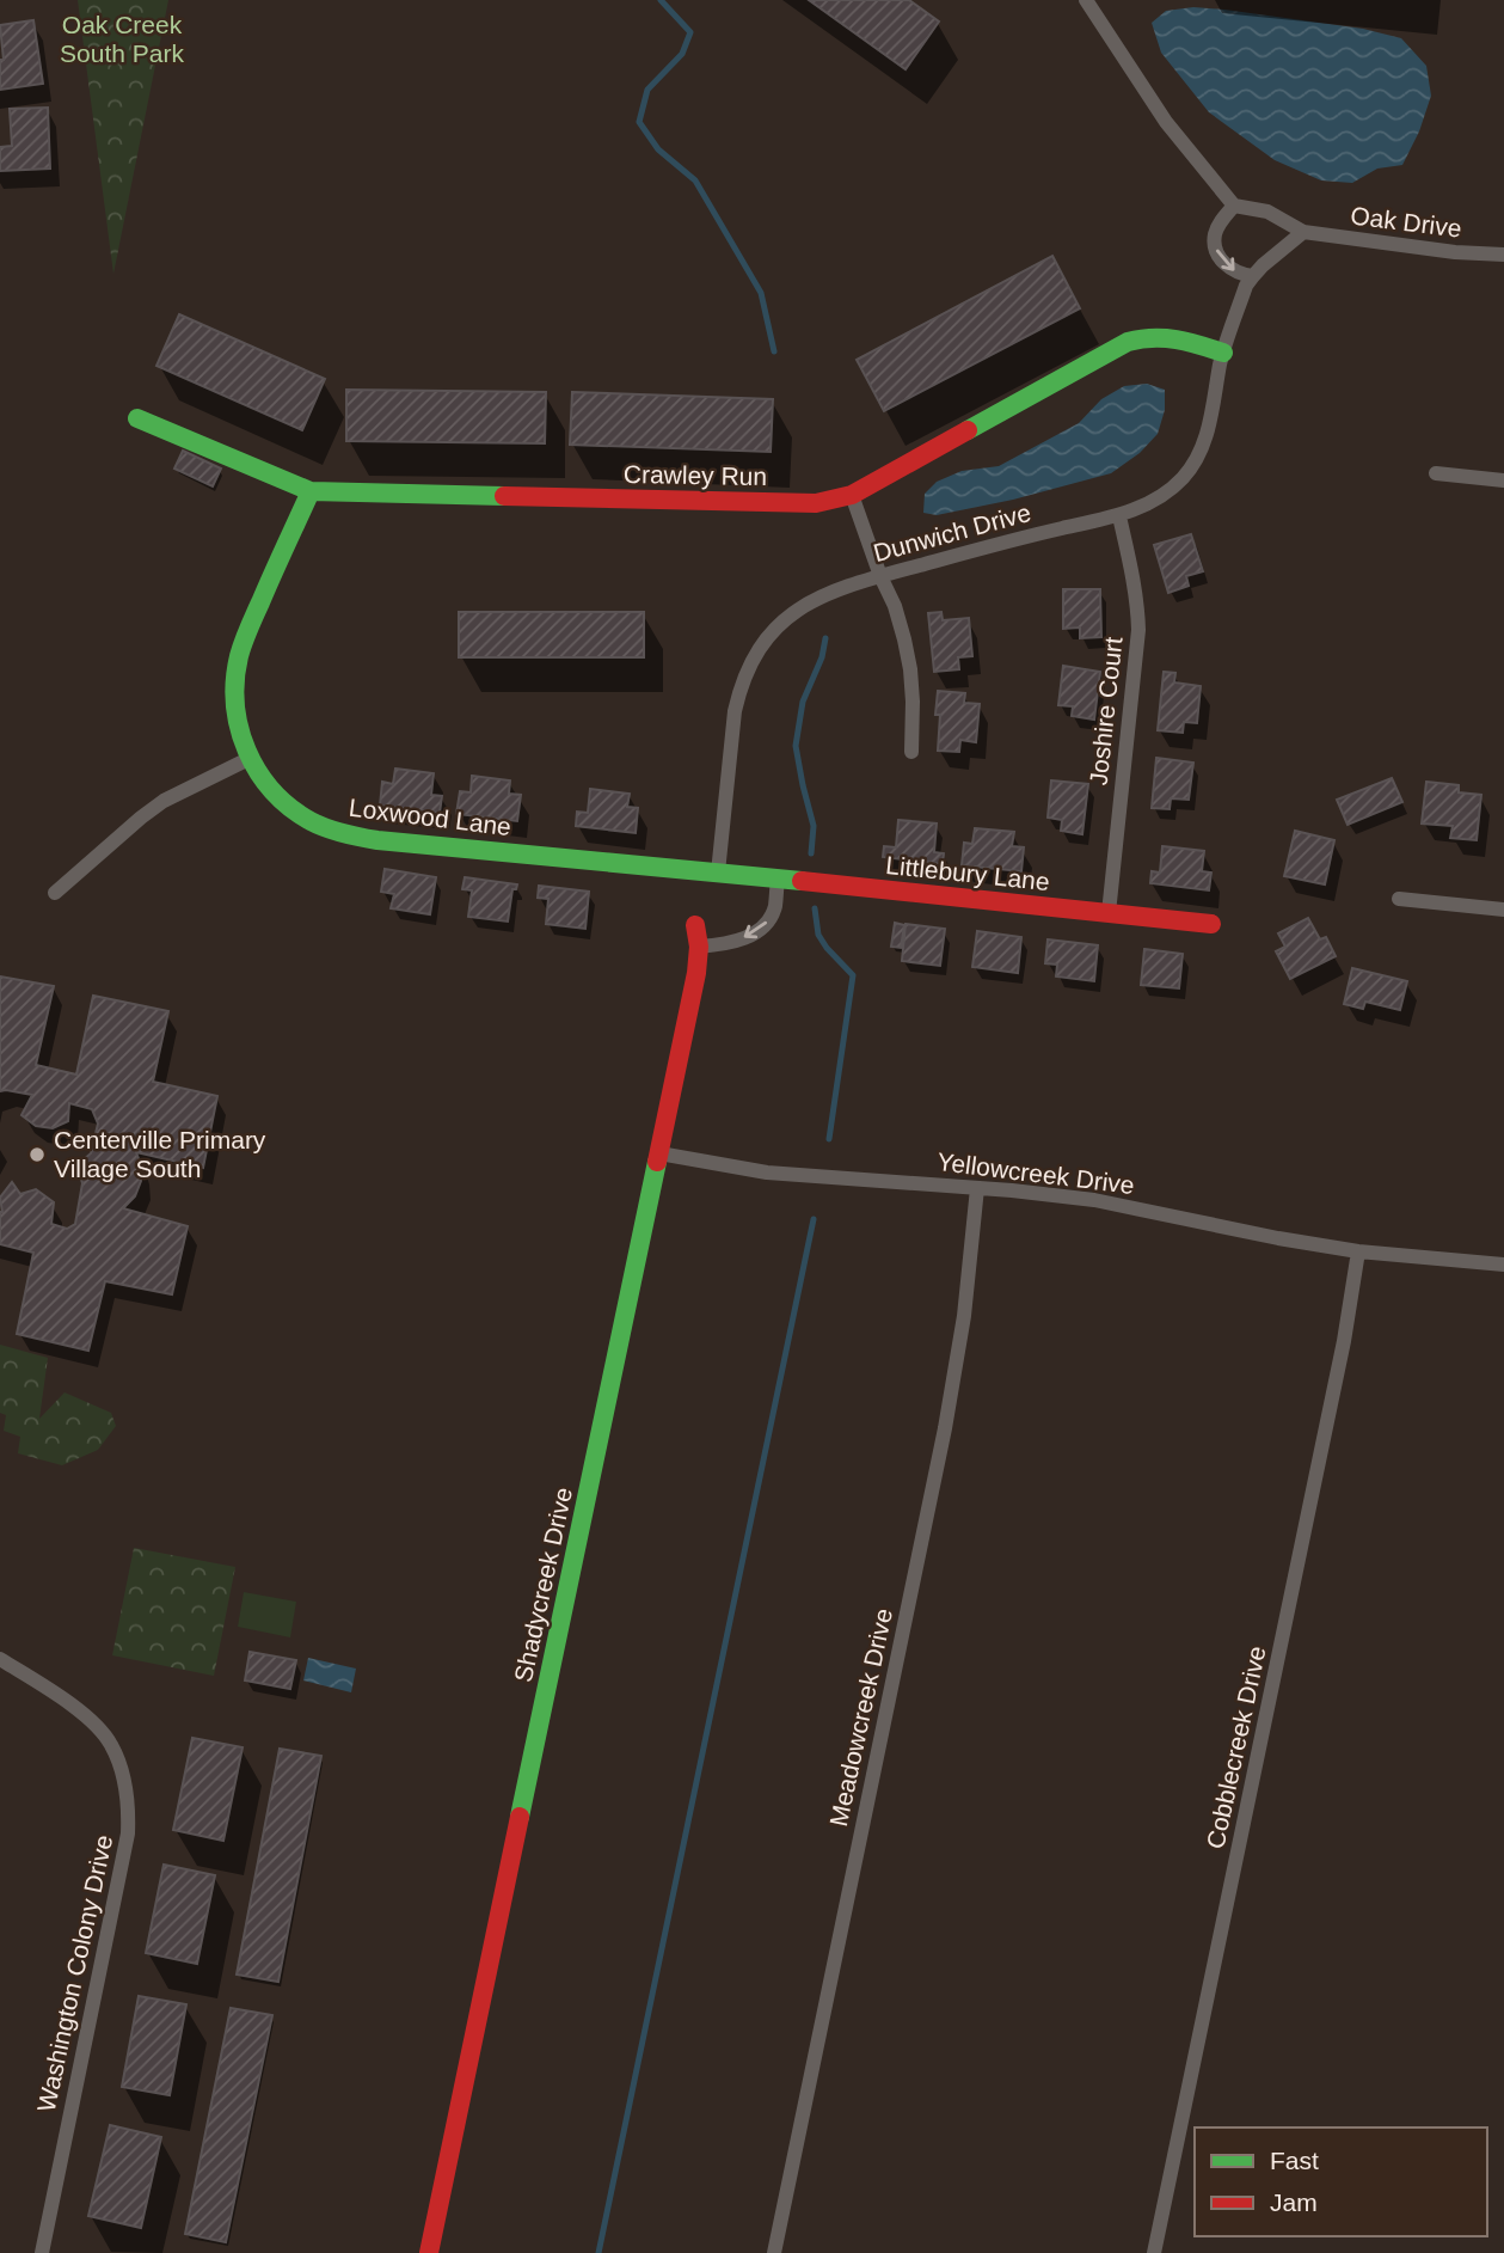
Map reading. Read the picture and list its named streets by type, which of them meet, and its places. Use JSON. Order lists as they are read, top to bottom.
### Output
{
  "streets": {
    "street": [
      "Oak Drive",
      "Crawley Run",
      "Dunwich Drive",
      "Joshire Court",
      "Loxwood Lane",
      "Littlebury Lane",
      "Yellowcreek Drive",
      "Shadycreek Drive",
      "Meadowcreek Drive",
      "Cobblecreek Drive",
      "Washington Colony Drive"
    ]
  },
  "crossings": [
    ["Crawley Run", "Dunwich Drive"],
    ["Crawley Run", "Loxwood Lane"],
    ["Dunwich Drive", "Joshire Court"],
    ["Dunwich Drive", "Loxwood Lane"],
    ["Dunwich Drive", "Littlebury Lane"],
    ["Joshire Court", "Littlebury Lane"],
    ["Loxwood Lane", "Littlebury Lane"],
    ["Yellowcreek Drive", "Shadycreek Drive"],
    ["Yellowcreek Drive", "Meadowcreek Drive"],
    ["Yellowcreek Drive", "Cobblecreek Drive"]
  ],
  "parks": ["Oak Creek South Park"],
  "places": ["Centerville Primary Village South"],
  "legend": ["Fast", "Jam"]
}
